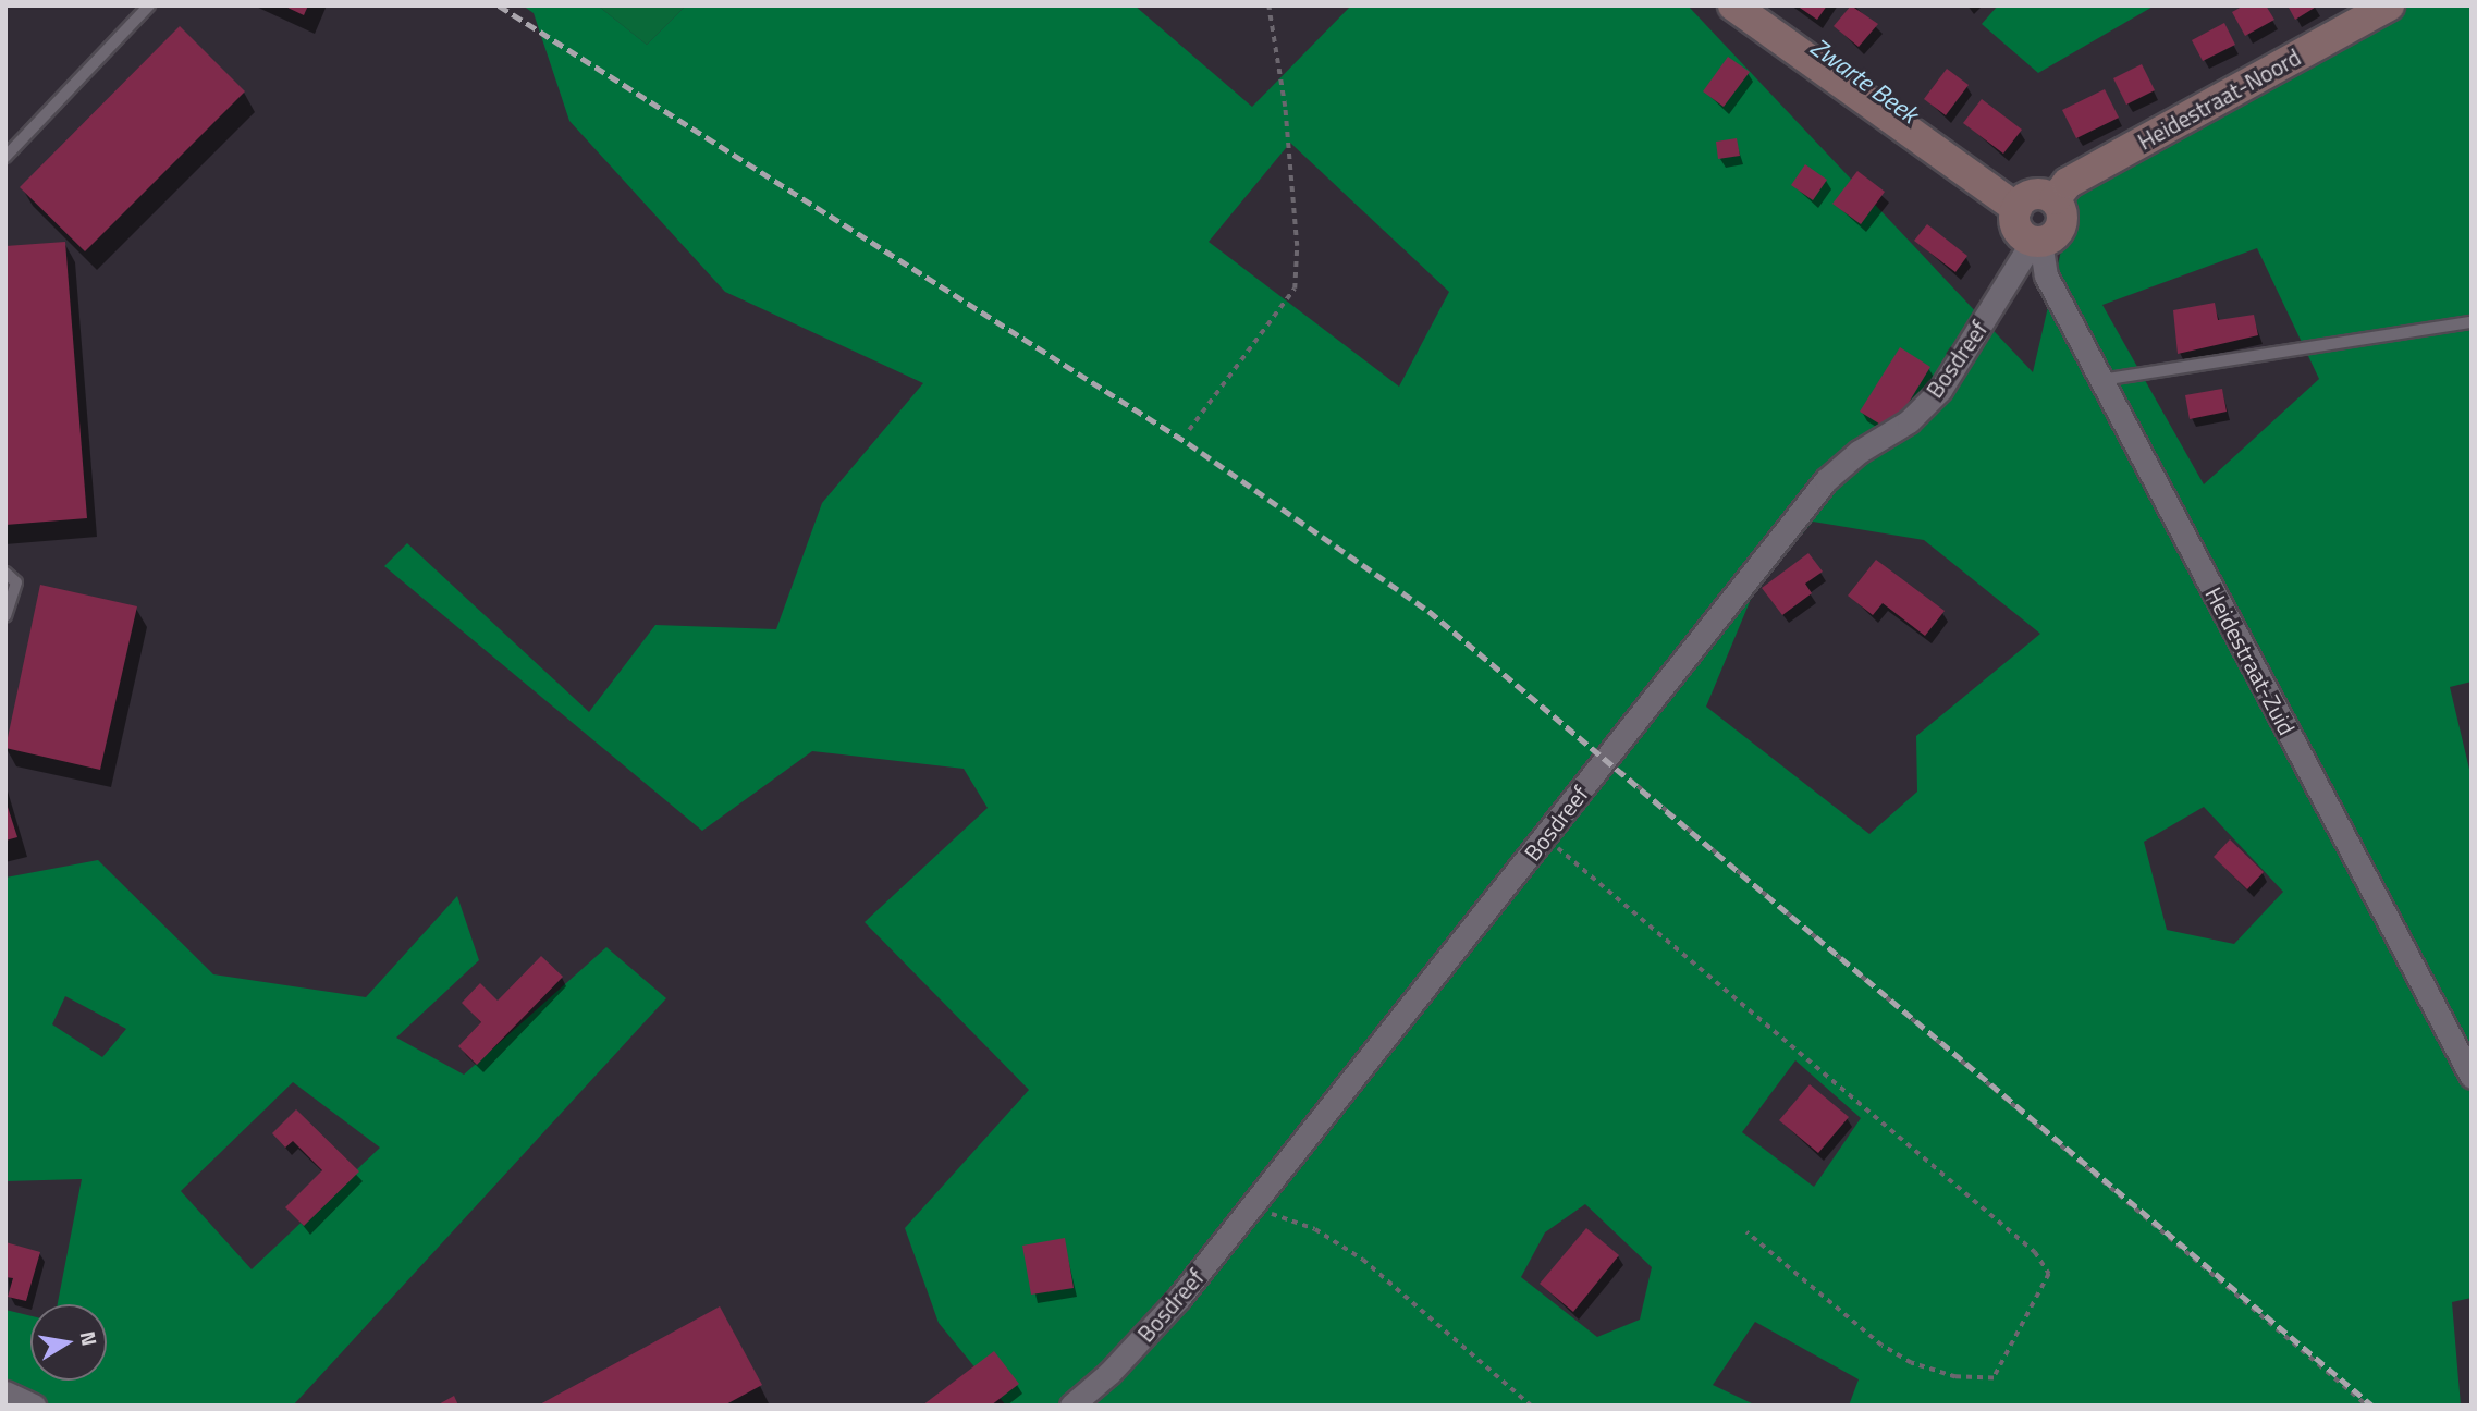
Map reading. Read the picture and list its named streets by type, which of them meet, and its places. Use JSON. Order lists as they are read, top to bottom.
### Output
{
  "streets": {
    "street": ["Heidestraat-Noord", "Bosdreef", "Heidestraat-Zuid"]
  },
  "crossings": [
    ["Heidestraat-Noord", "Bosdreef"],
    ["Heidestraat-Noord", "Heidestraat-Zuid"],
    ["Bosdreef", "Heidestraat-Zuid"]
  ],
  "water": ["Zwarte Beek"],
  "north": "right"
}
